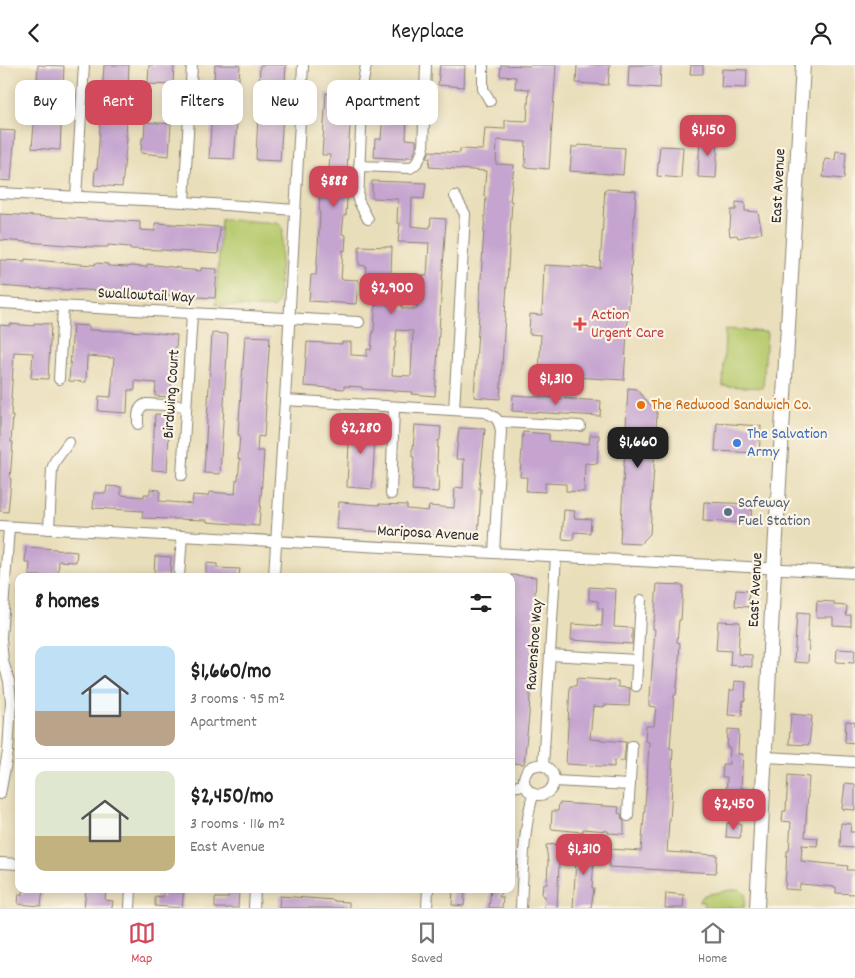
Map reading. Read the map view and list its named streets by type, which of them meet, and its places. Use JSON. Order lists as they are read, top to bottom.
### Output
{
  "streets": {
    "main road": ["East Avenue"],
    "street": [
      "Swallowtail Way",
      "Birdwing Court",
      "Mariposa Avenue",
      "Ravenshoe Way"
    ]
  },
  "crossings": [
    ["East Avenue", "Mariposa Avenue"],
    ["Swallowtail Way", "Birdwing Court"],
    ["Mariposa Avenue", "Ravenshoe Way"]
  ],
  "places": {
    "health": ["Action Urgent Care"],
    "other": ["The Redwood Sandwich Co.", "The Salvation Army", "Safeway Fuel Station"]
  },
  "page": {
    "header": "Keyplace",
    "chip": [
      "Buy",
      "Rent",
      "Filters",
      "New",
      "Apartment"
    ],
    "price": [
      "$1,150",
      "$888",
      "$2,900",
      "$1,310",
      "$2,280",
      "$1,660",
      "$2,450",
      "$1,310"
    ],
    "heading": "8 homes",
    "list": [
      {
        "name": "$1,660/mo",
        "note": "3 rooms · 95 m² · Apartment"
      },
      {
        "name": "$2,450/mo",
        "note": "3 rooms · 116 m² · East Avenue"
      }
    ],
    "tabs": ["Map", "Saved", "Home"]
  }
}
